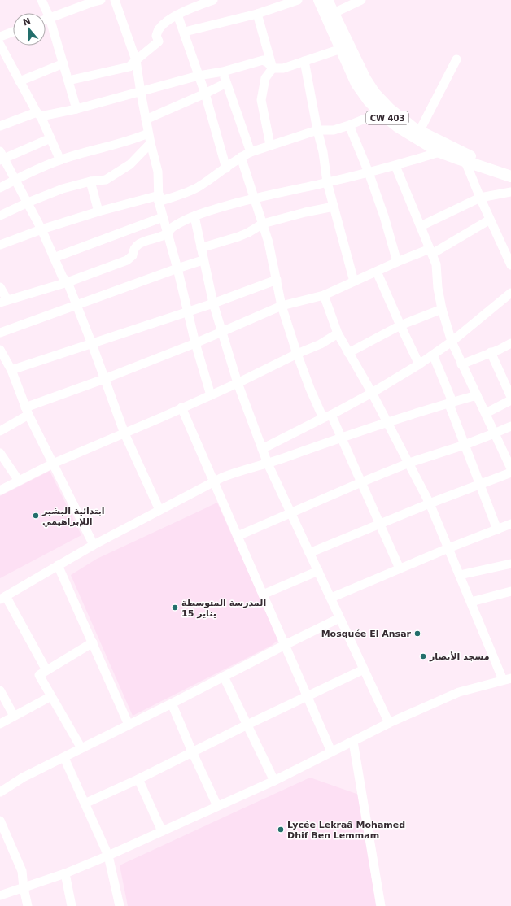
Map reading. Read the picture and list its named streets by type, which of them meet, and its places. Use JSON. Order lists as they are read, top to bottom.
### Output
{
  "streets": {
    "main road": ["CW 403"]
  },
  "places": [
    "ابتدائية البشير اللإبراهيمي",
    "المدرسة المتوسطة 15 يناير",
    "Mosquée El Ansar",
    "مسجد الأنصار",
    "Lycée Lekraâ Mohamed Dhif Ben Lemmam"
  ],
  "north": "top"
}
